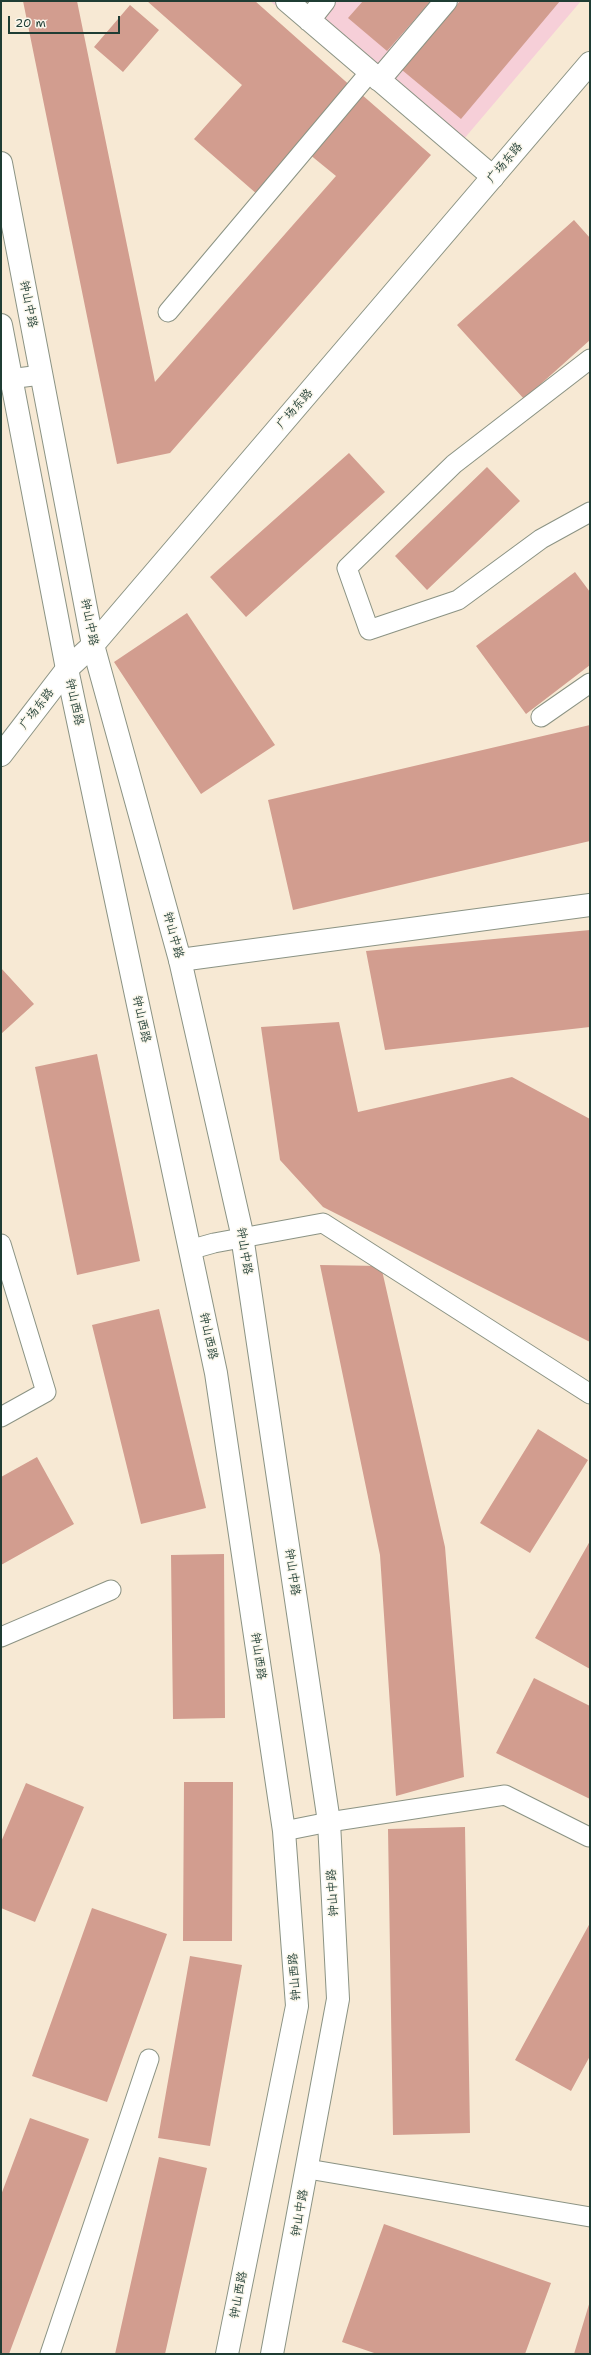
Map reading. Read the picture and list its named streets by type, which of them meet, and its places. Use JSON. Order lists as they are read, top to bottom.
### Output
{
  "streets": {
    "main road": ["广场东路", "钟山中路", "钟山西路"]
  },
  "crossings": [
    ["广场东路", "钟山中路"],
    ["广场东路", "钟山西路"]
  ],
  "scale_bar": "20 m"
}
